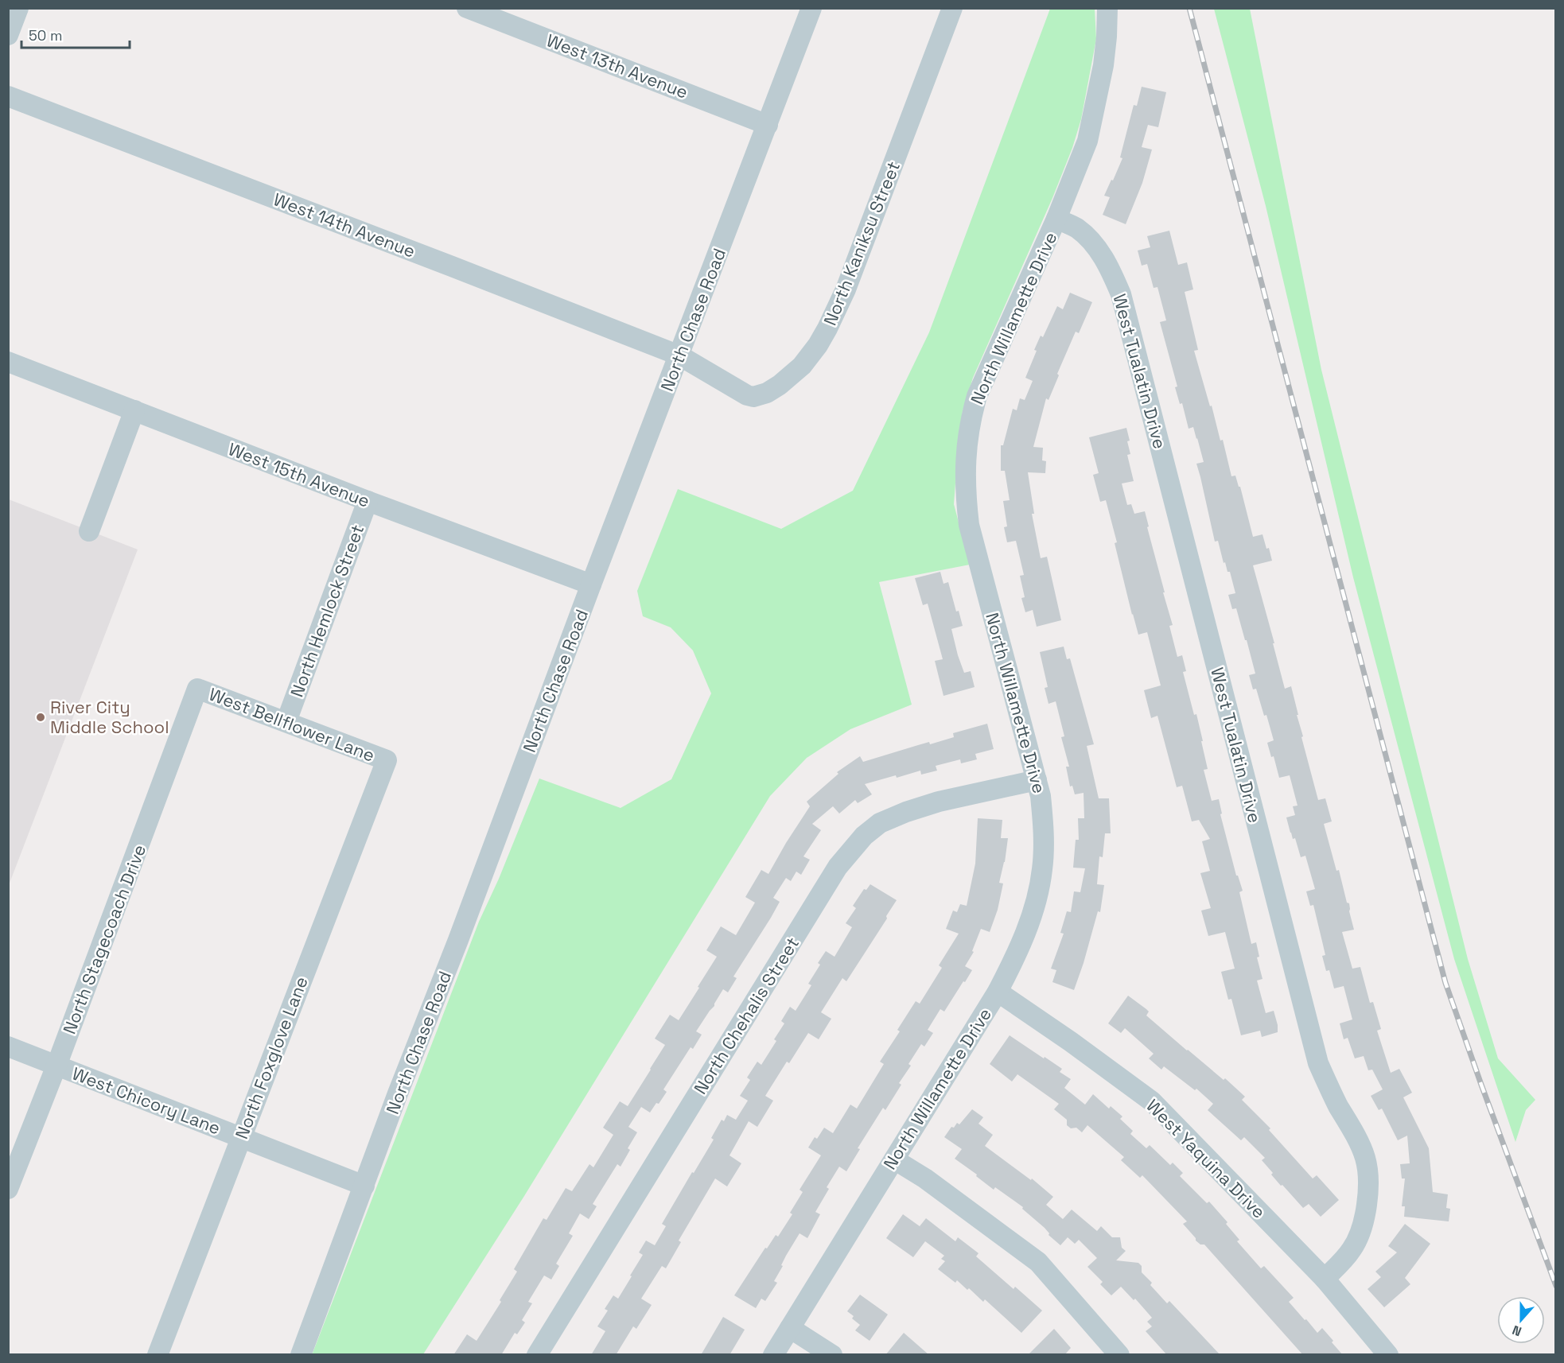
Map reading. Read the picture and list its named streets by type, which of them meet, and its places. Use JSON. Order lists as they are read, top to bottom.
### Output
{
  "streets": {
    "street": [
      "West 13th Avenue",
      "West 14th Avenue",
      "North Kaniksu Street",
      "North Willamette Drive",
      "North Chase Road",
      "West Tualatin Drive",
      "West 15th Avenue",
      "North Hemlock Street",
      "West Bellflower Lane",
      "North Stagecoach Drive",
      "North Chehalis Street",
      "North Foxglove Lane",
      "West Chicory Lane",
      "West Yaquina Drive"
    ]
  },
  "crossings": [
    ["West 13th Avenue", "North Chase Road"],
    ["West 14th Avenue", "North Kaniksu Street"],
    ["West 14th Avenue", "North Chase Road"],
    ["North Kaniksu Street", "North Chase Road"],
    ["North Willamette Drive", "West Tualatin Drive"],
    ["North Willamette Drive", "North Chehalis Street"],
    ["North Willamette Drive", "West Yaquina Drive"],
    ["North Chase Road", "West 15th Avenue"],
    ["North Chase Road", "West Chicory Lane"],
    ["West Tualatin Drive", "West Yaquina Drive"],
    ["West 15th Avenue", "North Hemlock Street"],
    ["North Hemlock Street", "West Bellflower Lane"],
    ["West Bellflower Lane", "North Stagecoach Drive"],
    ["West Bellflower Lane", "North Foxglove Lane"],
    ["North Stagecoach Drive", "West Chicory Lane"],
    ["North Foxglove Lane", "West Chicory Lane"]
  ],
  "places": ["River City Middle School"],
  "scale_bar": "50 m",
  "north": "bottom"
}
